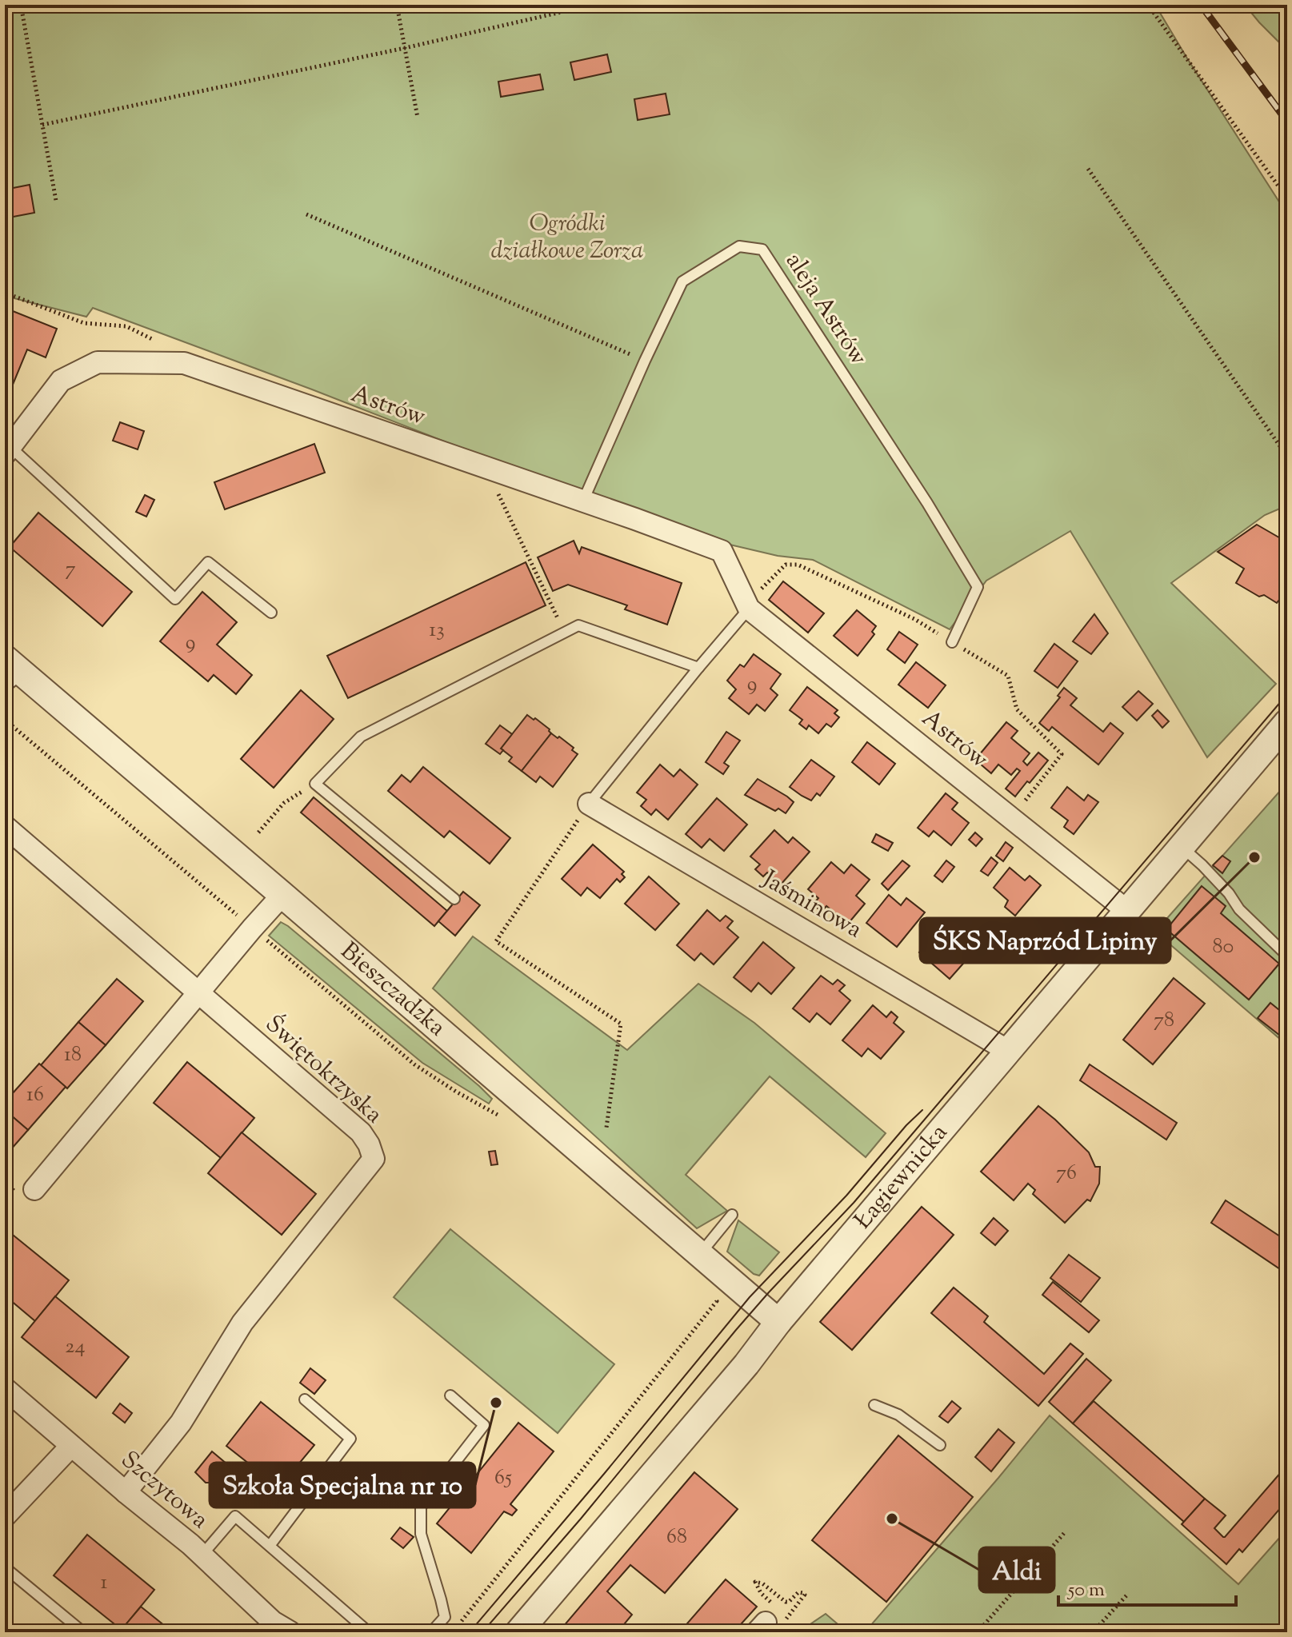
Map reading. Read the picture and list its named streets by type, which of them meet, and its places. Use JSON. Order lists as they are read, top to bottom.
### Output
{
  "streets": {
    "street": [
      "Astrów",
      "Jaśminowa",
      "Bieszczadzka",
      "Świętokrzyska",
      "Łagiewnicka",
      "Szczytowa"
    ],
    "lane": ["aleja Astrów"]
  },
  "crossings": [
    ["aleja Astrów", "Astrów"],
    ["Astrów", "Łagiewnicka"],
    ["Jaśminowa", "Łagiewnicka"],
    ["Bieszczadzka", "Łagiewnicka"],
    ["Świętokrzyska", "Szczytowa"]
  ],
  "parks": ["Ogródki działkowe Zorza"],
  "places": ["ŚKS Naprzód Lipiny", "Szkoła Specjalna nr 10", "Aldi"],
  "house_numbers": [
    "7",
    "13",
    "9",
    "9",
    "80",
    "78",
    "18",
    "16",
    "76",
    "24",
    "65",
    "68",
    "1"
  ],
  "scale_bar": "50 m"
}
